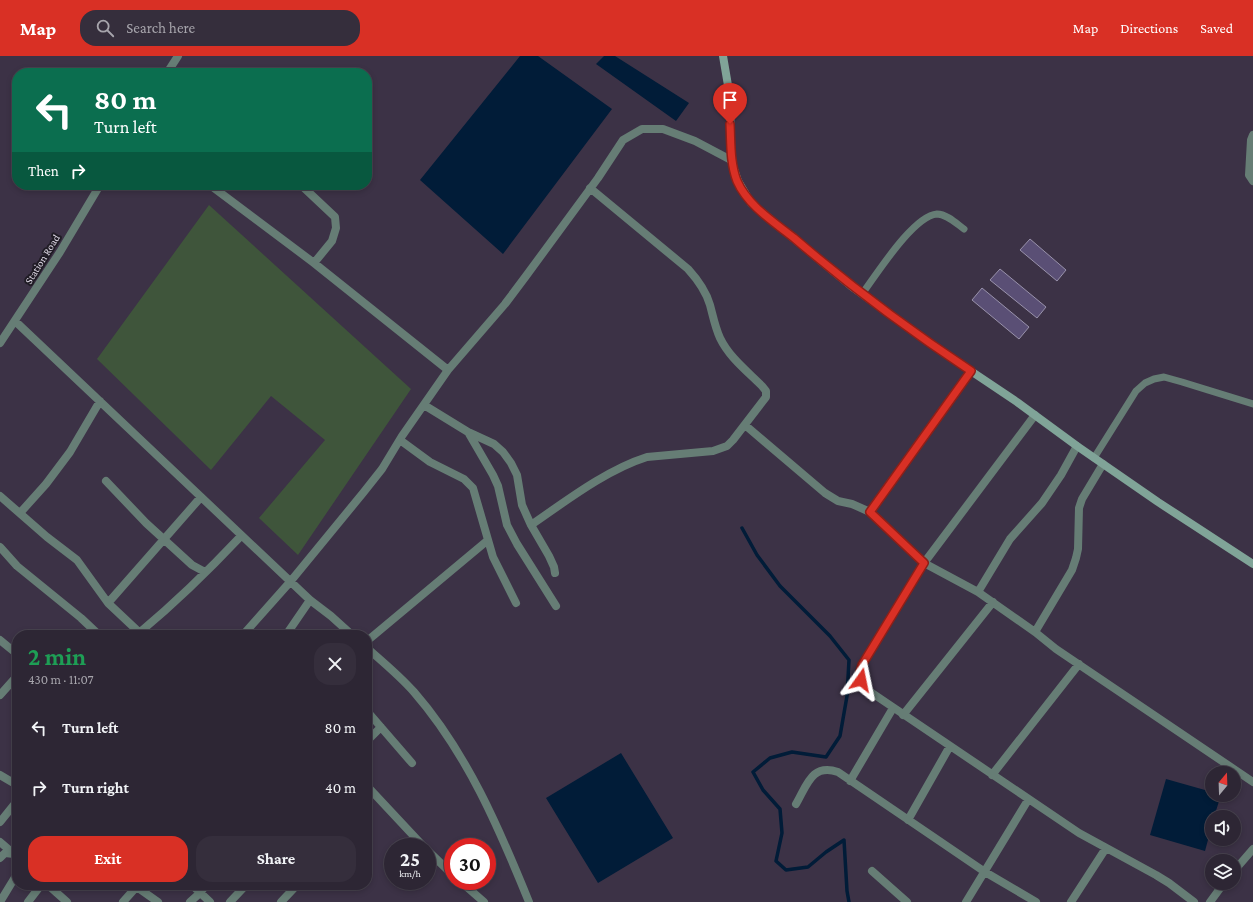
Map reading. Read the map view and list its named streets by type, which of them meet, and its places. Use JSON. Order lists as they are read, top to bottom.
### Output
{
  "streets": {
    "street": ["Station Road"]
  },
  "north": "top",
  "page": {
    "header": "Map",
    "search": "Search here",
    "nav": ["Map", "Directions", "Saved"],
    "turn": ["80 m", "Turn left"],
    "then": "Then",
    "heading": ["2 min", "430 m · 11:07"],
    "list": [
      {
        "name": "Turn left",
        "value": "80 m"
      },
      {
        "name": "Turn right",
        "value": "40 m"
      }
    ],
    "buttons": ["Exit", "Share"],
    "speed": "25 km/h",
    "limit": "30"
  }
}
